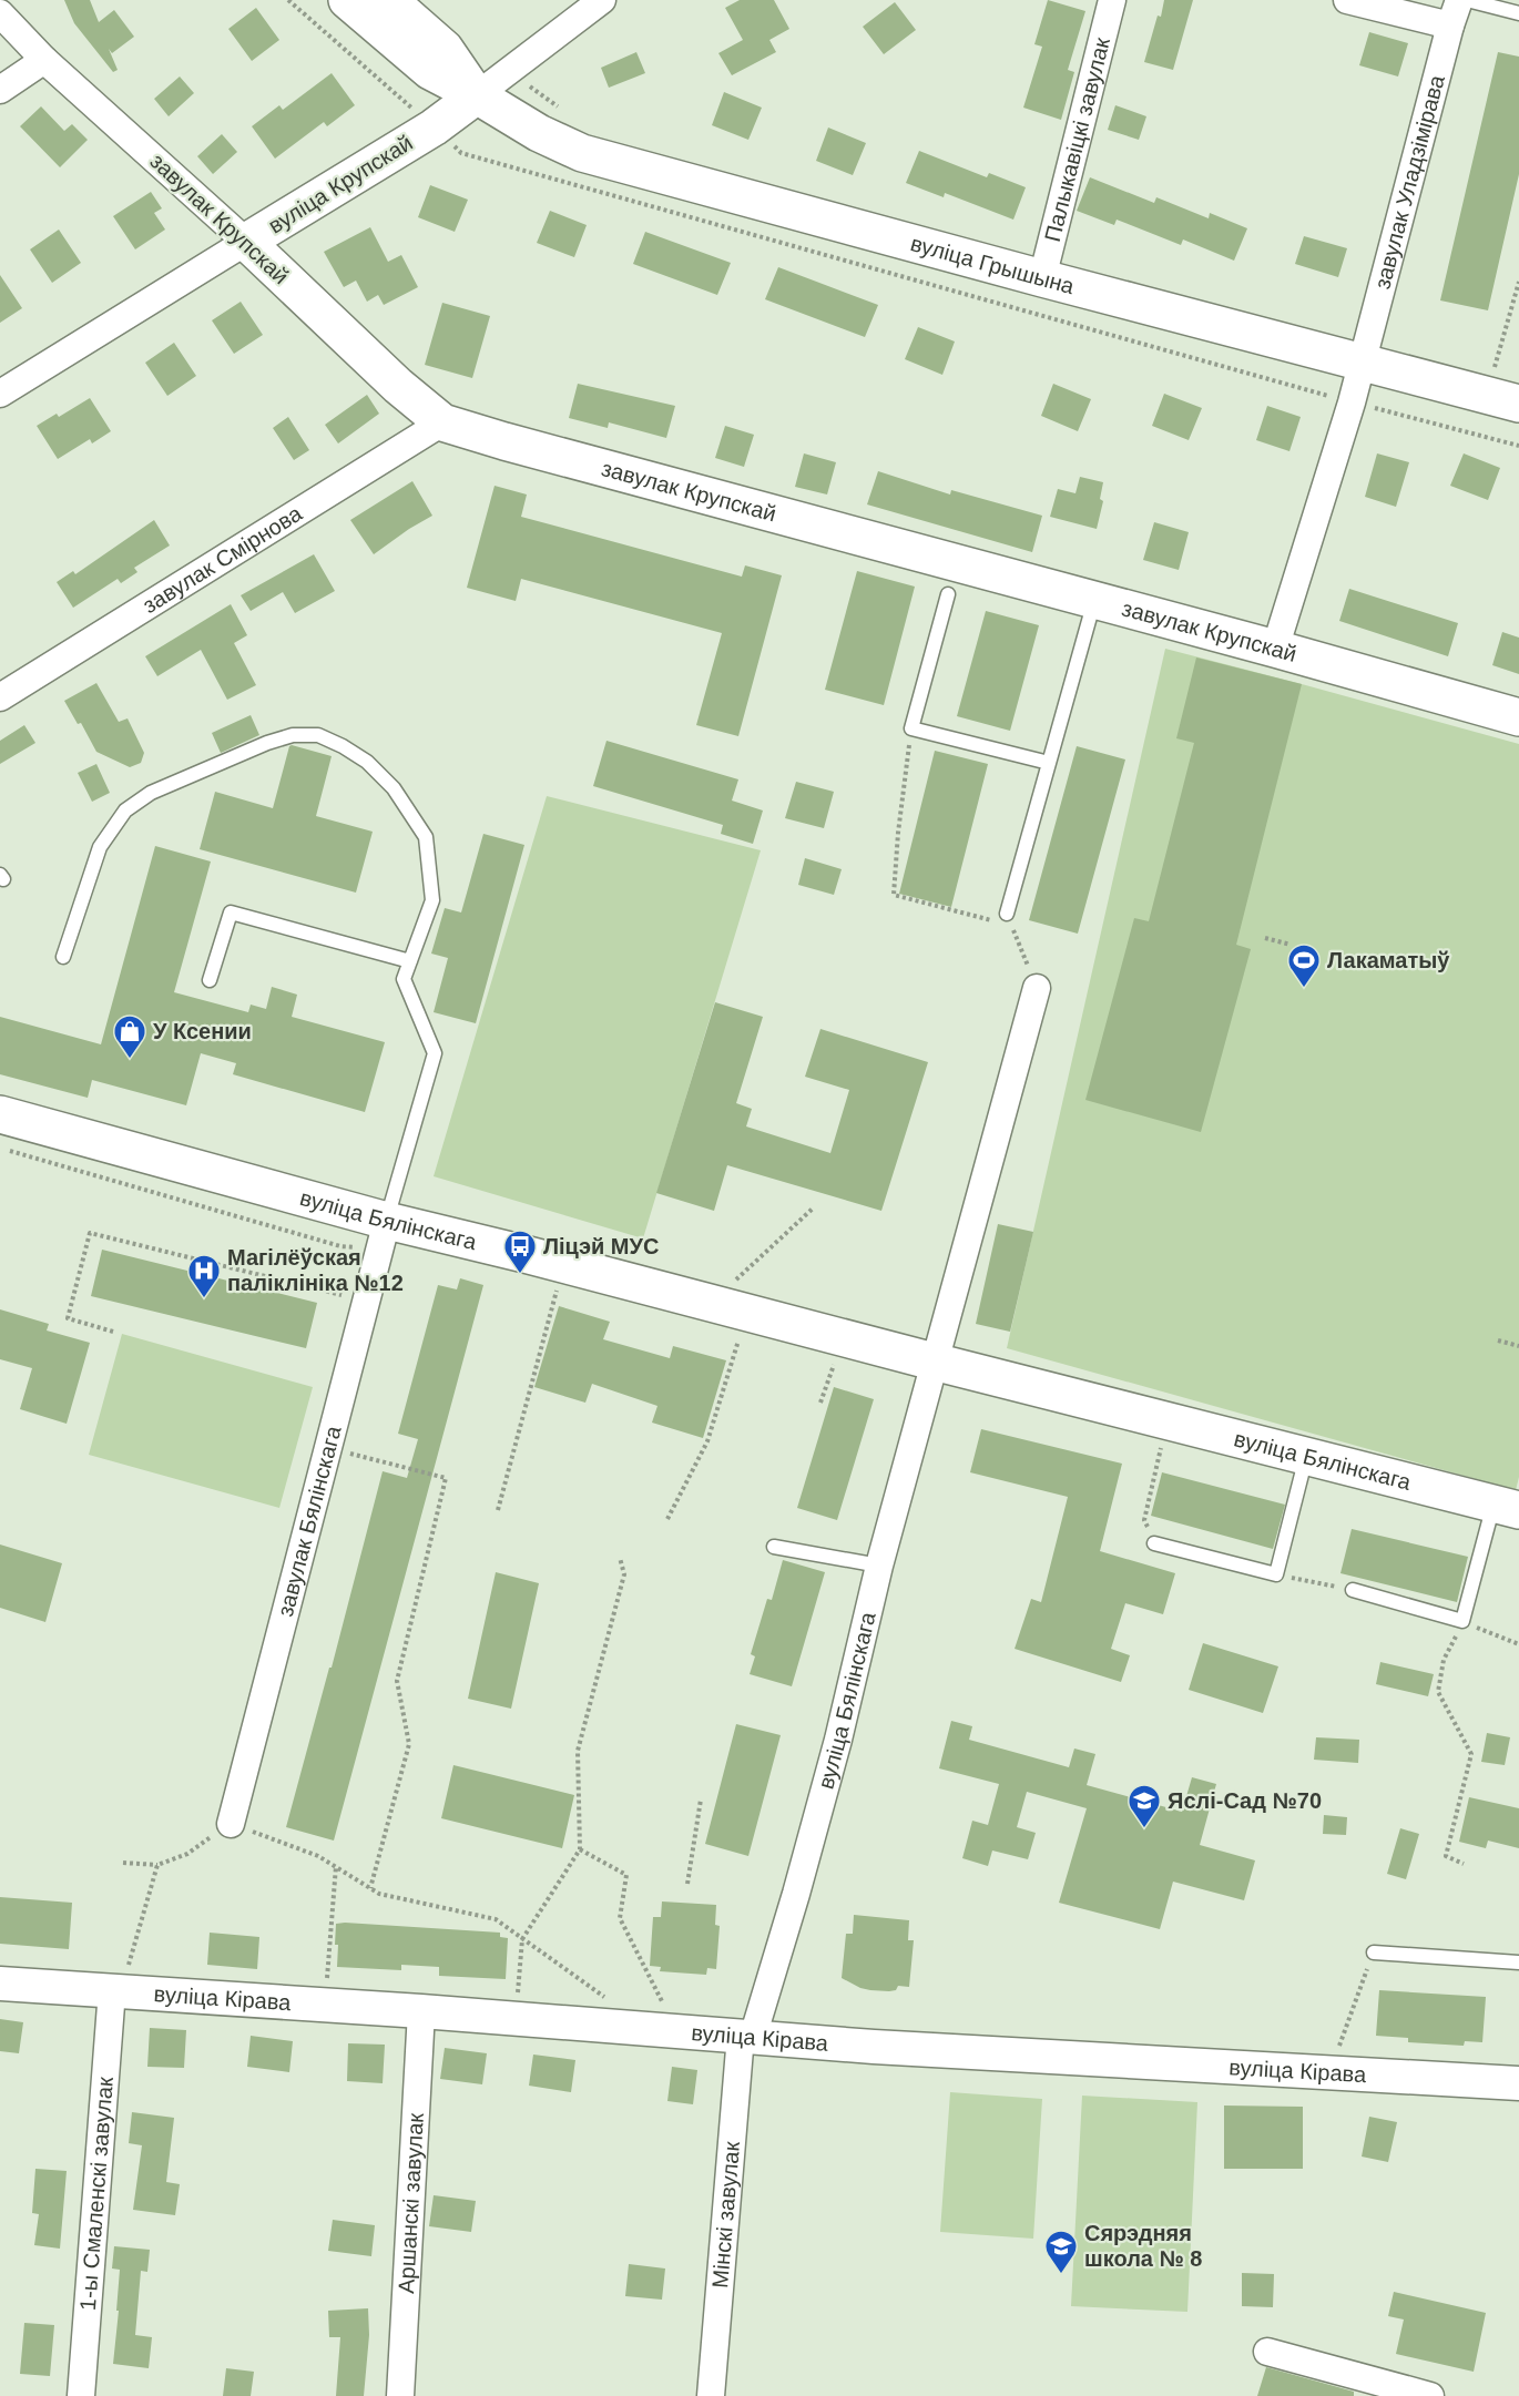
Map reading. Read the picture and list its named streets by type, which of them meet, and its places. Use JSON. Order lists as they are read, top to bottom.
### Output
{
  "streets": {
    "main road": [
      "вуліца Крупскай",
      "завулак Крупскай",
      "вуліца Грышына",
      "вуліца Бялінскага"
    ],
    "street": [
      "Палыкавіцкі завулак",
      "завулак Уладзімірава",
      "завулак Смірнова",
      "завулак Бялінскага",
      "вуліца Кірава",
      "1-ы Смаленскі завулак",
      "Аршанскі завулак",
      "Мінскі завулак"
    ]
  },
  "crossings": [
    ["Палыкавіцкі завулак", "вуліца Грышына"],
    ["завулак Уладзімірава", "завулак Крупскай"],
    ["завулак Уладзімірава", "вуліца Грышына"],
    ["вуліца Крупскай", "завулак Крупскай"],
    ["вуліца Крупскай", "вуліца Грышына"],
    ["завулак Крупскай", "завулак Смірнова"],
    ["вуліца Бялінскага", "завулак Бялінскага"],
    ["вуліца Бялінскага", "вуліца Кірава"],
    ["вуліца Бялінскага", "Мінскі завулак"],
    ["вуліца Кірава", "1-ы Смаленскі завулак"],
    ["вуліца Кірава", "Аршанскі завулак"],
    ["вуліца Кірава", "Мінскі завулак"]
  ],
  "places": {
    "sports": ["Лакаматыў"],
    "shop": ["У Ксении"],
    "bus stop": ["Ліцэй МУС"],
    "hospital": ["Магілёўская паліклініка №12"],
    "school or university": ["Яслі-Сад №70", "Сярэдняя школа № 8"]
  }
}
